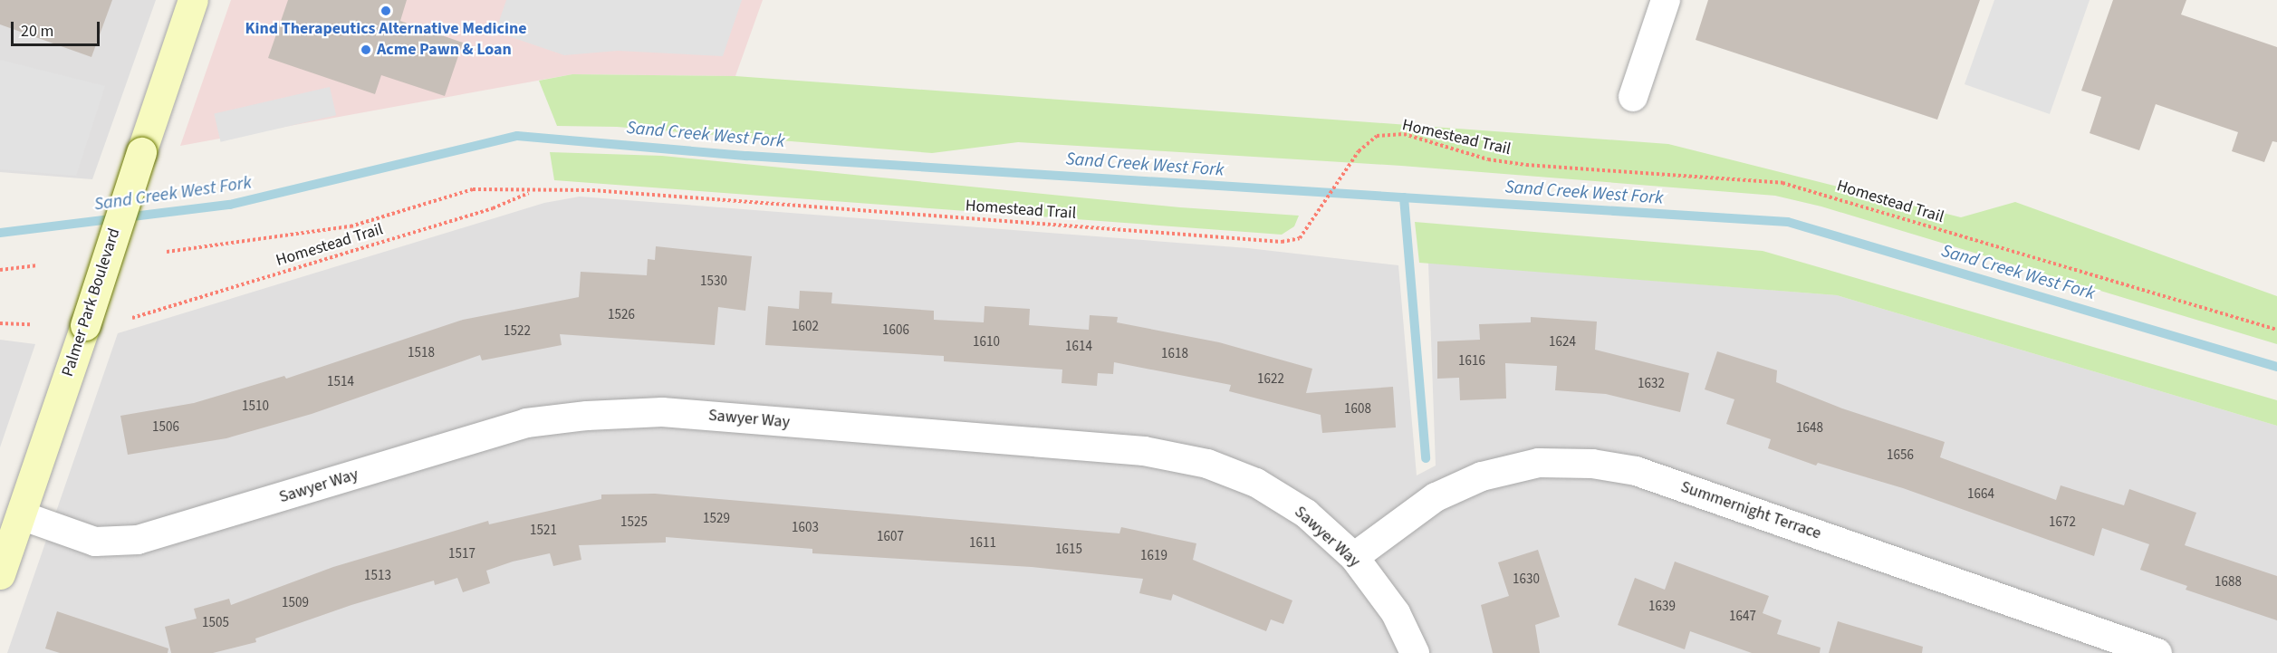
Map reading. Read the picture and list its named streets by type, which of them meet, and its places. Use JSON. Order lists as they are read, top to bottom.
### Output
{
  "streets": {
    "main road": ["Palmer Park Boulevard"],
    "street": ["Sawyer Way", "Summernight Terrace"],
    "path": ["Homestead Trail"]
  },
  "crossings": [
    ["Palmer Park Boulevard", "Sawyer Way"],
    ["Sawyer Way", "Summernight Terrace"]
  ],
  "water": ["Sand Creek West Fork"],
  "places": ["Kind Therapeutics Alternative Medicine", "Acme Pawn & Loan"],
  "house_numbers": [
    "1530",
    "1526",
    "1602",
    "1606",
    "1522",
    "1610",
    "1624",
    "1614",
    "1518",
    "1618",
    "1616",
    "1622",
    "1514",
    "1632",
    "1510",
    "1608",
    "1506",
    "1648",
    "1656",
    "1664",
    "1529",
    "1525",
    "1672",
    "1603",
    "1521",
    "1607",
    "1611",
    "1615",
    "1517",
    "1619",
    "1513",
    "1630",
    "1688",
    "1509",
    "1639",
    "1647",
    "1505"
  ],
  "scale_bar": "20 m"
}
